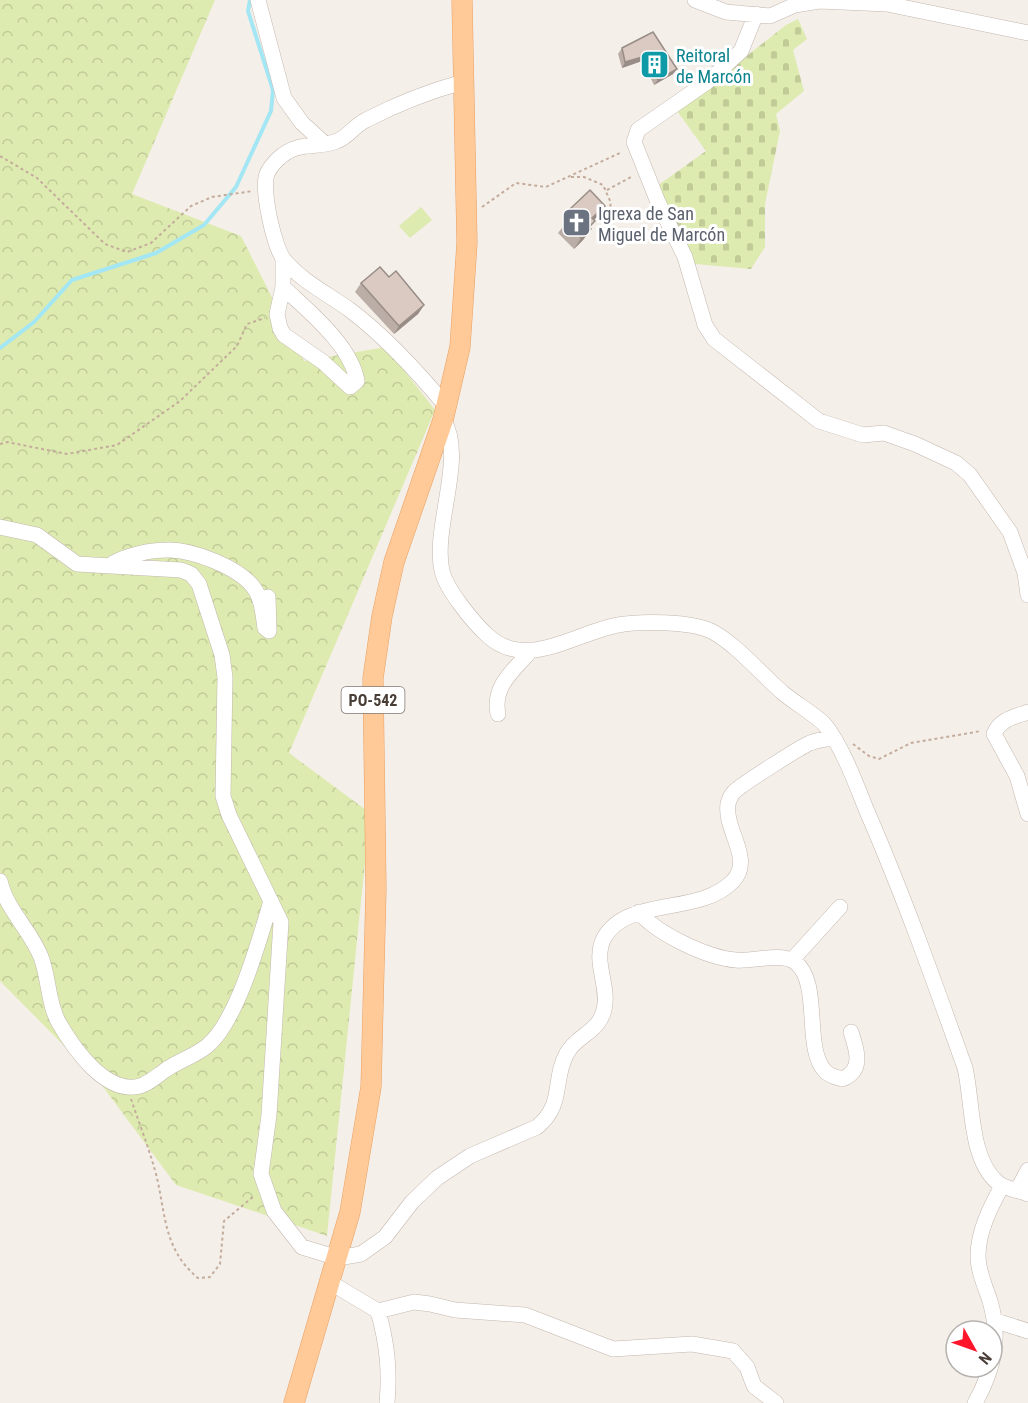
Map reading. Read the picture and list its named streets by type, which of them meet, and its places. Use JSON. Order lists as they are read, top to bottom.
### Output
{
  "streets": {
    "main road": ["PO-542"]
  },
  "places": {
    "building": ["Reitoral de Marcón"],
    "church": ["Igrexa de San Miguel de Marcón"]
  },
  "north": "bottom right"
}
